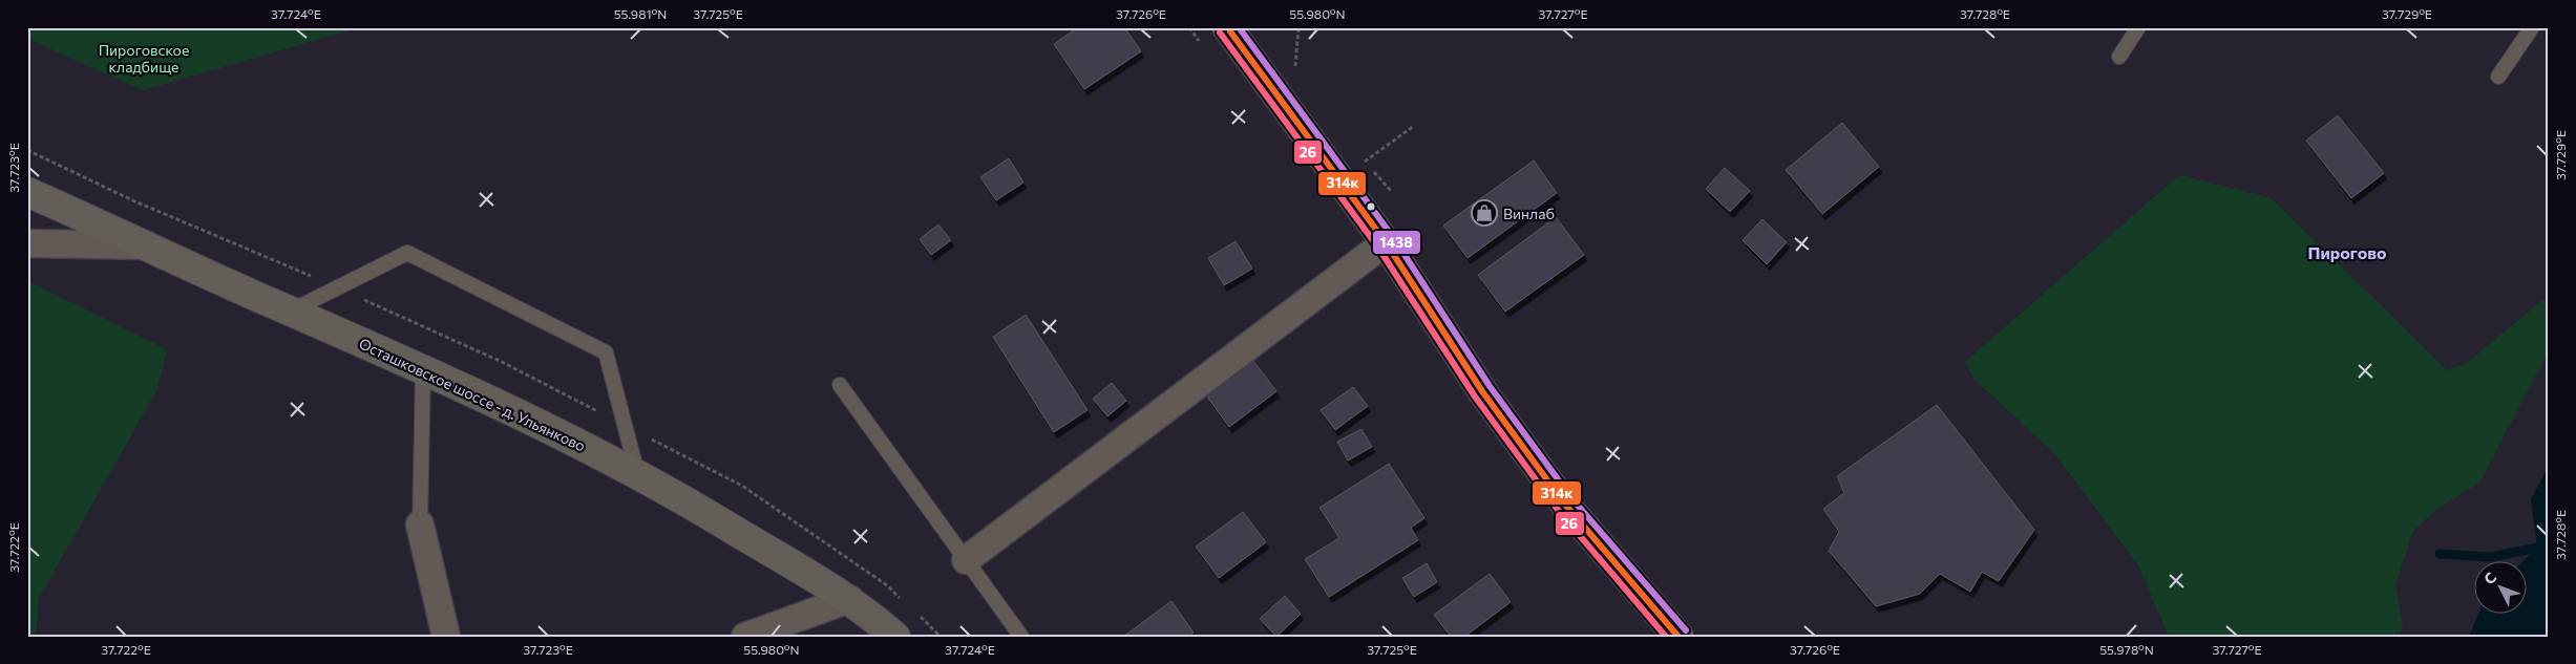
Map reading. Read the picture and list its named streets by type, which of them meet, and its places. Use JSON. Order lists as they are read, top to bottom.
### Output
{
  "streets": {
    "street": ["Осташковское шоссе - д. Ульянково"]
  },
  "districts": ["Пирогово"],
  "parks": ["Пироговское кладбище"],
  "places": {
    "shop": ["Винлаб"]
  },
  "lines": ["transit line 1438", "transit line 314к", "transit line 26"],
  "north": "top left",
  "coordinates": [
    "37.724°E",
    "55.981°N",
    "37.725°E",
    "37.726°E",
    "55.980°N",
    "37.727°E",
    "37.728°E",
    "37.729°E",
    "37.723°E",
    "37.722°E",
    "55.978°N"
  ]
}
